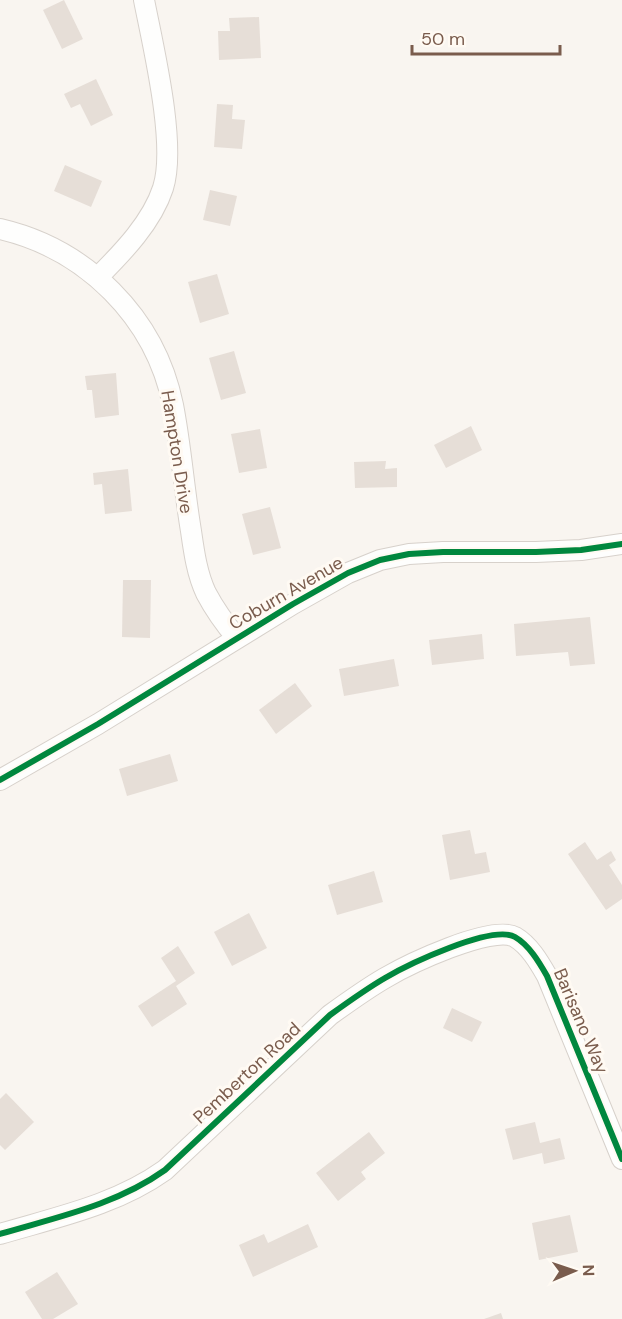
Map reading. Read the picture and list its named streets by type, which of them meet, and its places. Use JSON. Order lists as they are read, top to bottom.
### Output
{
  "streets": {
    "street": [
      "Hampton Drive",
      "Coburn Avenue",
      "Barisano Way",
      "Pemberton Road"
    ]
  },
  "crossings": [
    ["Hampton Drive", "Coburn Avenue"],
    ["Barisano Way", "Pemberton Road"]
  ],
  "scale_bar": "50 m",
  "north": "right"
}
